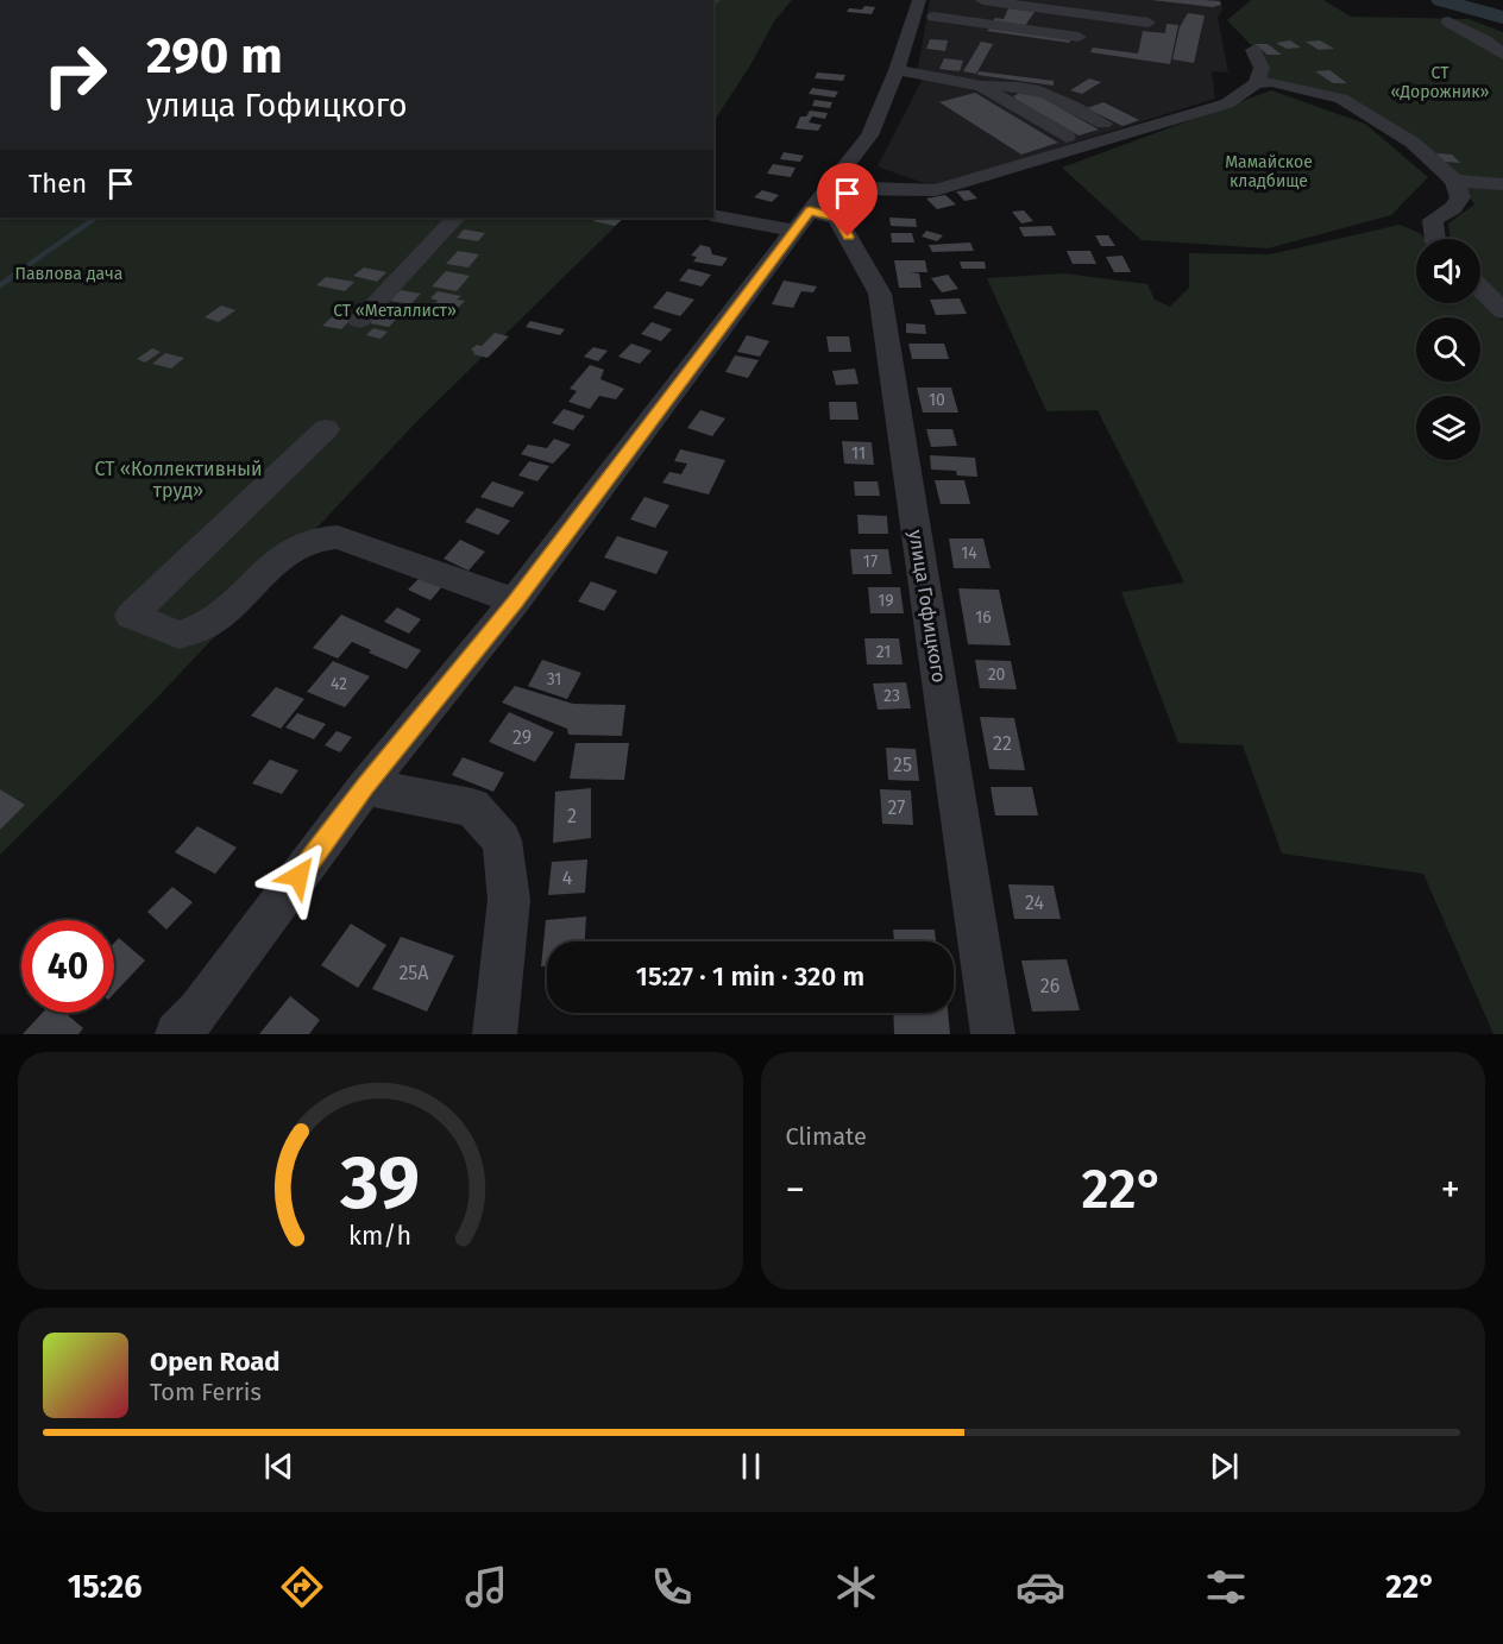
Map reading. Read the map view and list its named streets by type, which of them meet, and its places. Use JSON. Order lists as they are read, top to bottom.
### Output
{
  "streets": {
    "street": ["улица Гофицкого"]
  },
  "parks": [
    "СТ «Дорожник»",
    "Мамайское кладбище",
    "Павлова дача",
    "СТ «Металлист»",
    "СТ «Коллективный труд»"
  ],
  "house_numbers": [
    "10",
    "11",
    "14",
    "17",
    "19",
    "16",
    "21",
    "20",
    "31",
    "42",
    "23",
    "29",
    "22",
    "25",
    "27",
    "2",
    "4",
    "24",
    "25А",
    "26"
  ],
  "page": {
    "turn": ["290 m", "улица Гофицкого"],
    "then": "Then",
    "limit": "40",
    "trip": "15:27 · 1 min · 320 m",
    "tile": "Climate",
    "heat": ["−", "22°", "+"],
    "song": ["Open Road", "Tom Ferris"],
    "tabs": ["15:26", "22°"],
    "gauge": ["39", "km/h"]
  }
}
